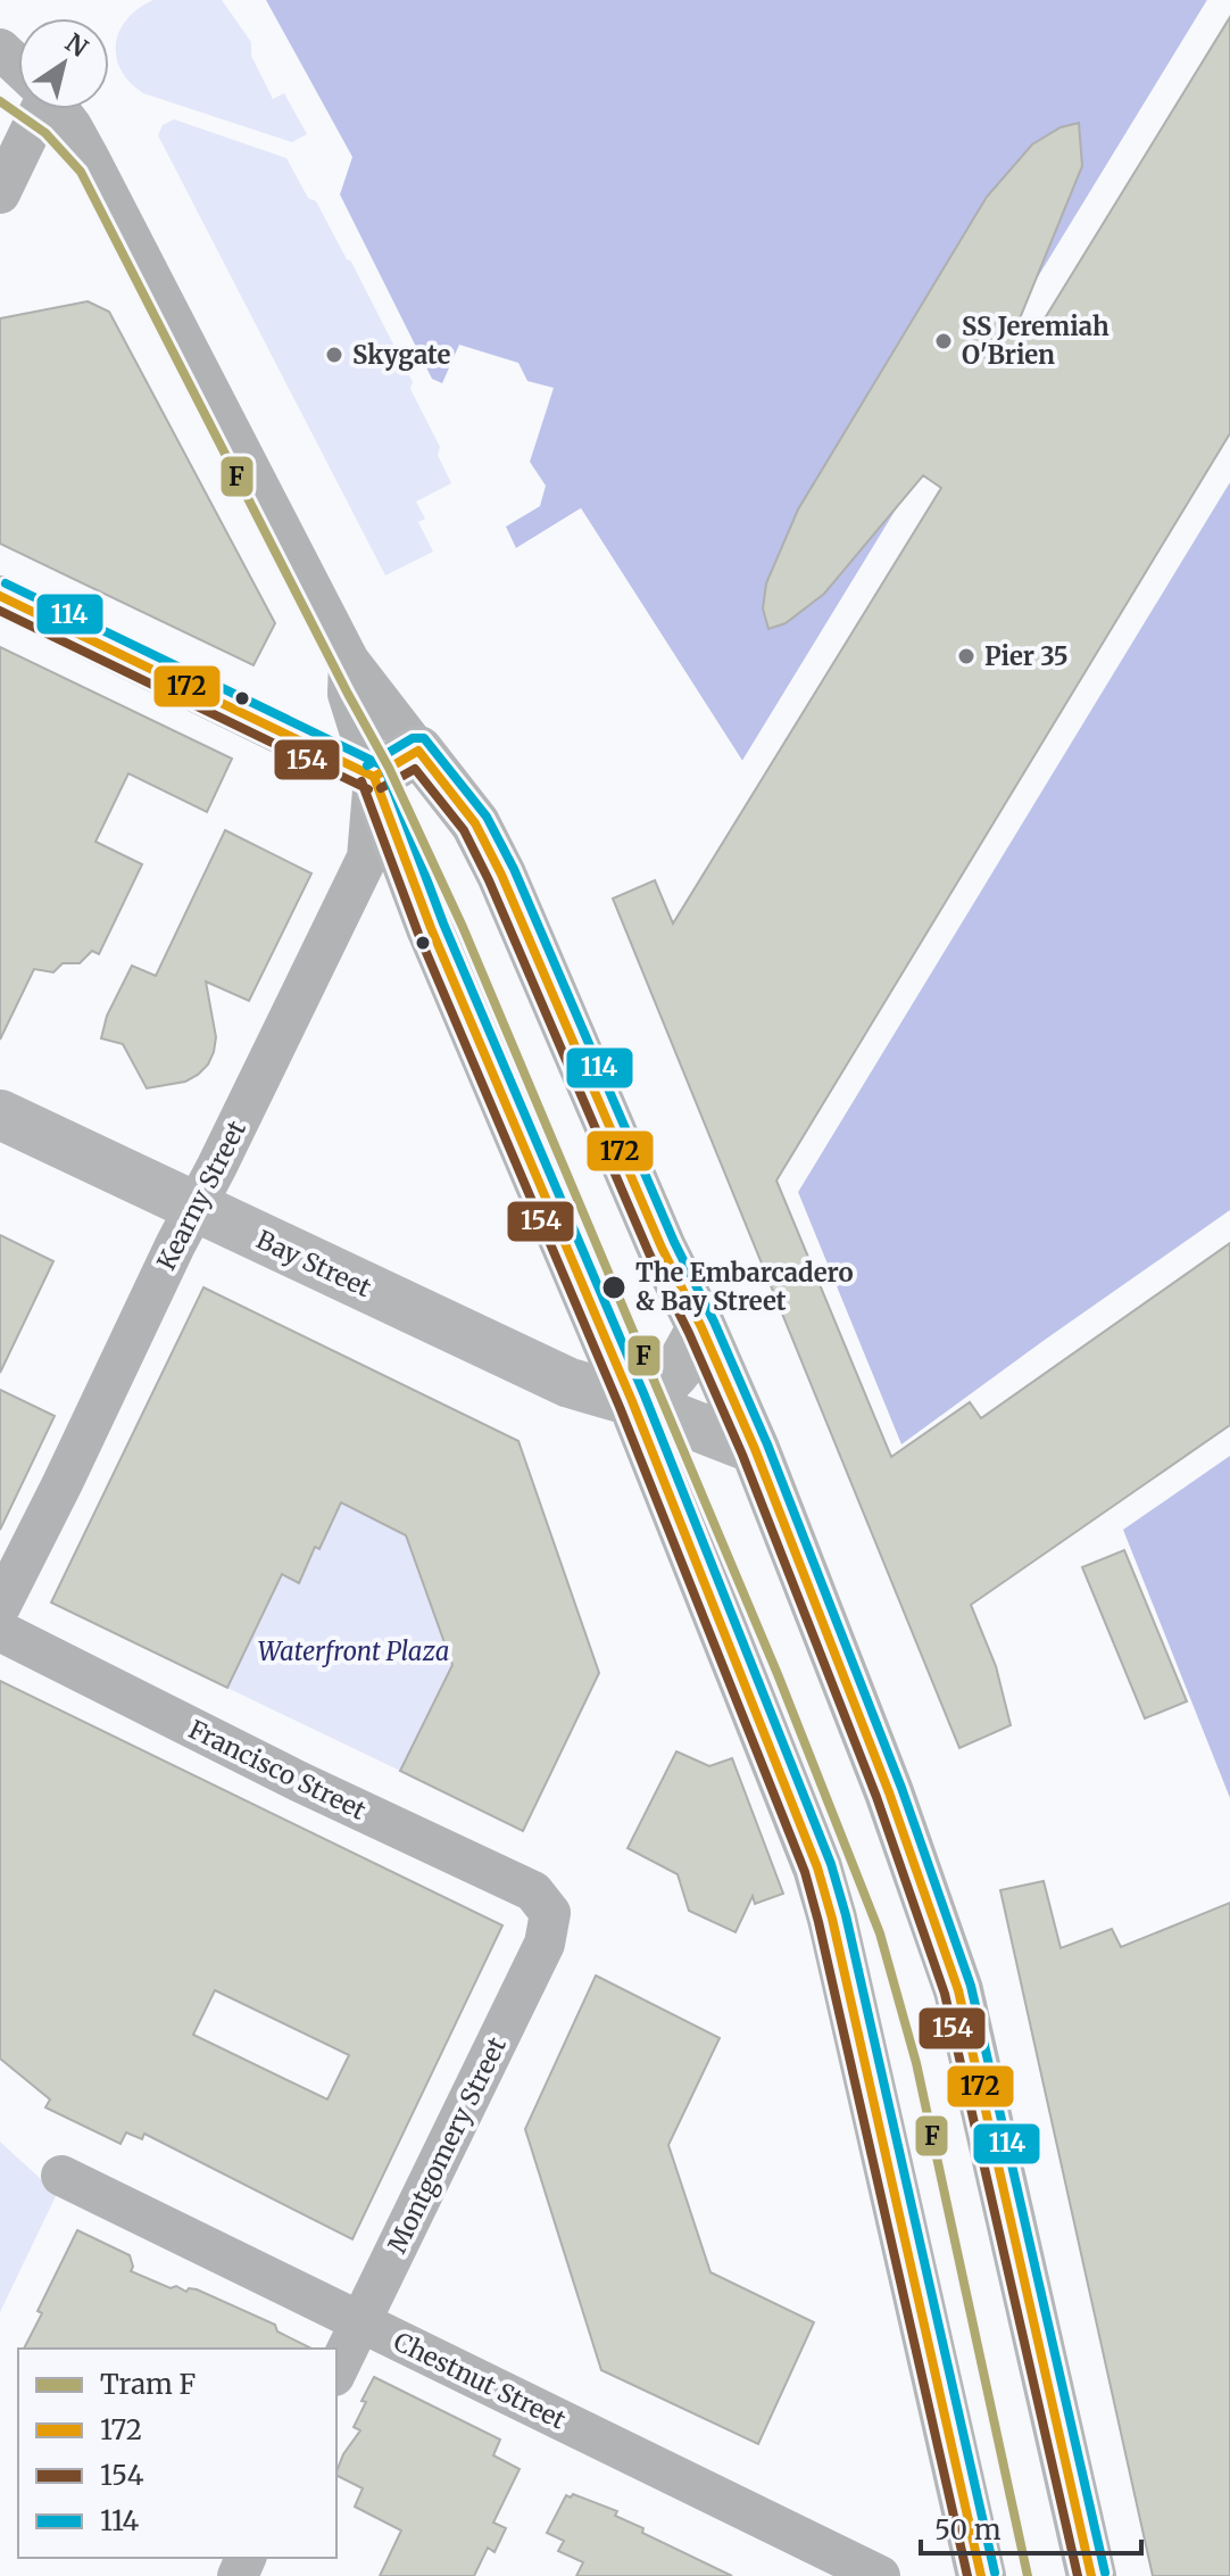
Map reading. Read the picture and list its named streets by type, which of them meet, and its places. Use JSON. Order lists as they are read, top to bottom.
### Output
{
  "streets": {
    "main road": ["Bay Street"],
    "street": [
      "Kearny Street",
      "Francisco Street",
      "Montgomery Street",
      "Chestnut Street"
    ]
  },
  "crossings": [
    ["Kearny Street", "Bay Street"],
    ["Francisco Street", "Montgomery Street"],
    ["Montgomery Street", "Chestnut Street"]
  ],
  "parks": ["Waterfront Plaza"],
  "places": [
    "SS Jeremiah O'Brien",
    "Skygate",
    "Pier 35",
    "The Embarcadero & Bay Street"
  ],
  "lines": [
    "tram line F",
    "transit line 114",
    "transit line 172",
    "transit line 154"
  ],
  "legend": [
    "Tram F",
    "172",
    "154",
    "114"
  ],
  "scale_bar": "50 m",
  "north": "top right"
}
